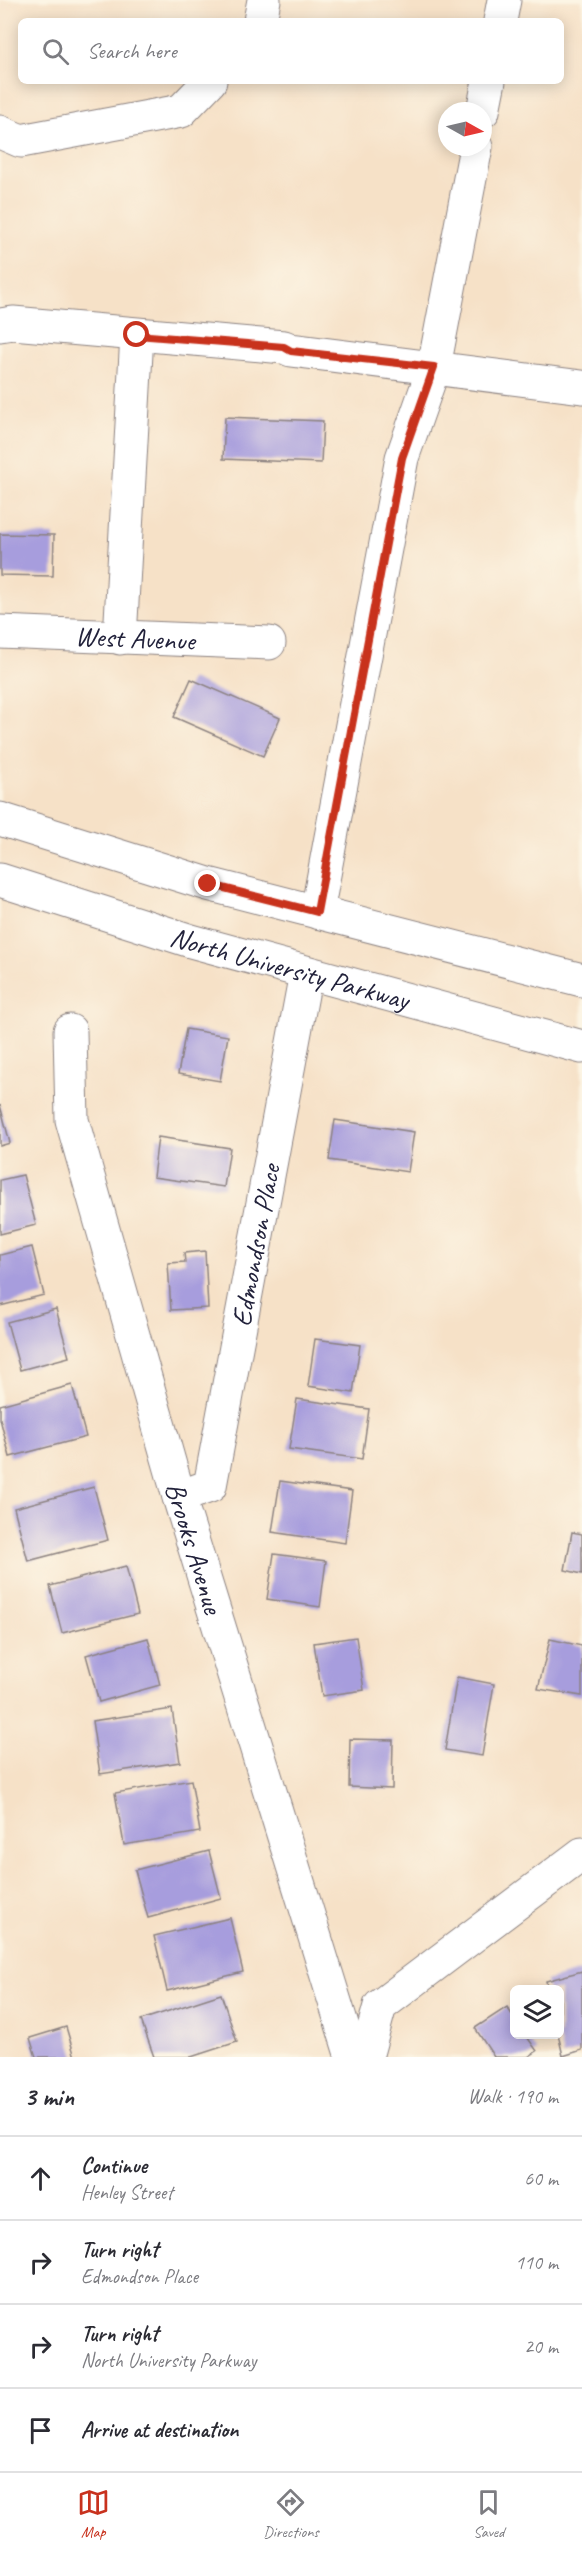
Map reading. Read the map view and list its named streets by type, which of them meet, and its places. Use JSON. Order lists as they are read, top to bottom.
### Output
{
  "streets": {
    "street": [
      "West Avenue",
      "North University Parkway",
      "Edmondson Place",
      "Brooks Avenue"
    ]
  },
  "crossings": [
    ["North University Parkway", "Edmondson Place"],
    ["Edmondson Place", "Brooks Avenue"]
  ],
  "north": "right",
  "page": {
    "search": "Search here",
    "heading": ["3 min", "Walk · 190 m"],
    "list": [
      ["Continue", "Henley Street", "60 m"],
      ["Turn right", "Edmondson Place", "110 m"],
      ["Turn right", "North University Parkway", "20 m"],
      "Arrive at destination"
    ],
    "nav": ["Map", "Directions", "Saved"]
  }
}
